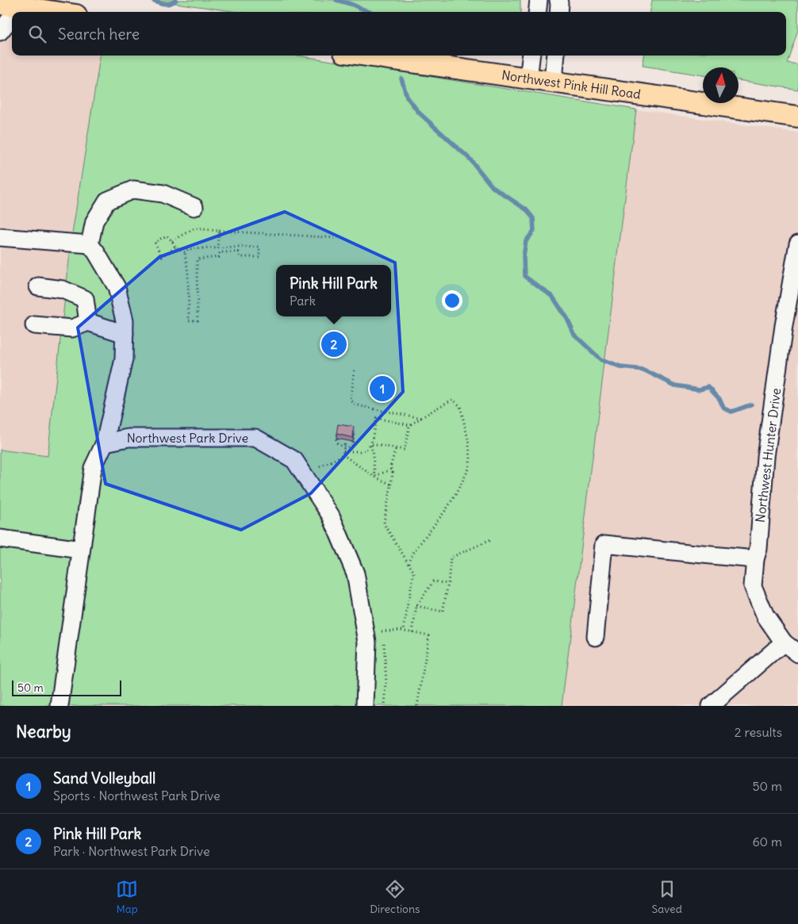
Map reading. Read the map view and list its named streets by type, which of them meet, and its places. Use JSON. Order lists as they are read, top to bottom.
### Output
{
  "streets": {
    "main road": ["Northwest Pink Hill Road"],
    "street": ["Northwest Park Drive", "Northwest Hunter Drive"]
  },
  "scale_bar": "50 m",
  "north": "top",
  "page": {
    "search": "Search here",
    "popup": ["Pink Hill Park", "Park"],
    "pins": ["2", "1"],
    "scale": "50 m",
    "heading": ["Nearby", "2 results"],
    "list": [
      {
        "mark": "1",
        "name": "Sand Volleyball",
        "note": "Sports · Northwest Park Drive",
        "value": "50 m"
      },
      {
        "mark": "2",
        "name": "Pink Hill Park",
        "note": "Park · Northwest Park Drive",
        "value": "60 m"
      }
    ],
    "nav": ["Map", "Directions", "Saved"]
  }
}
